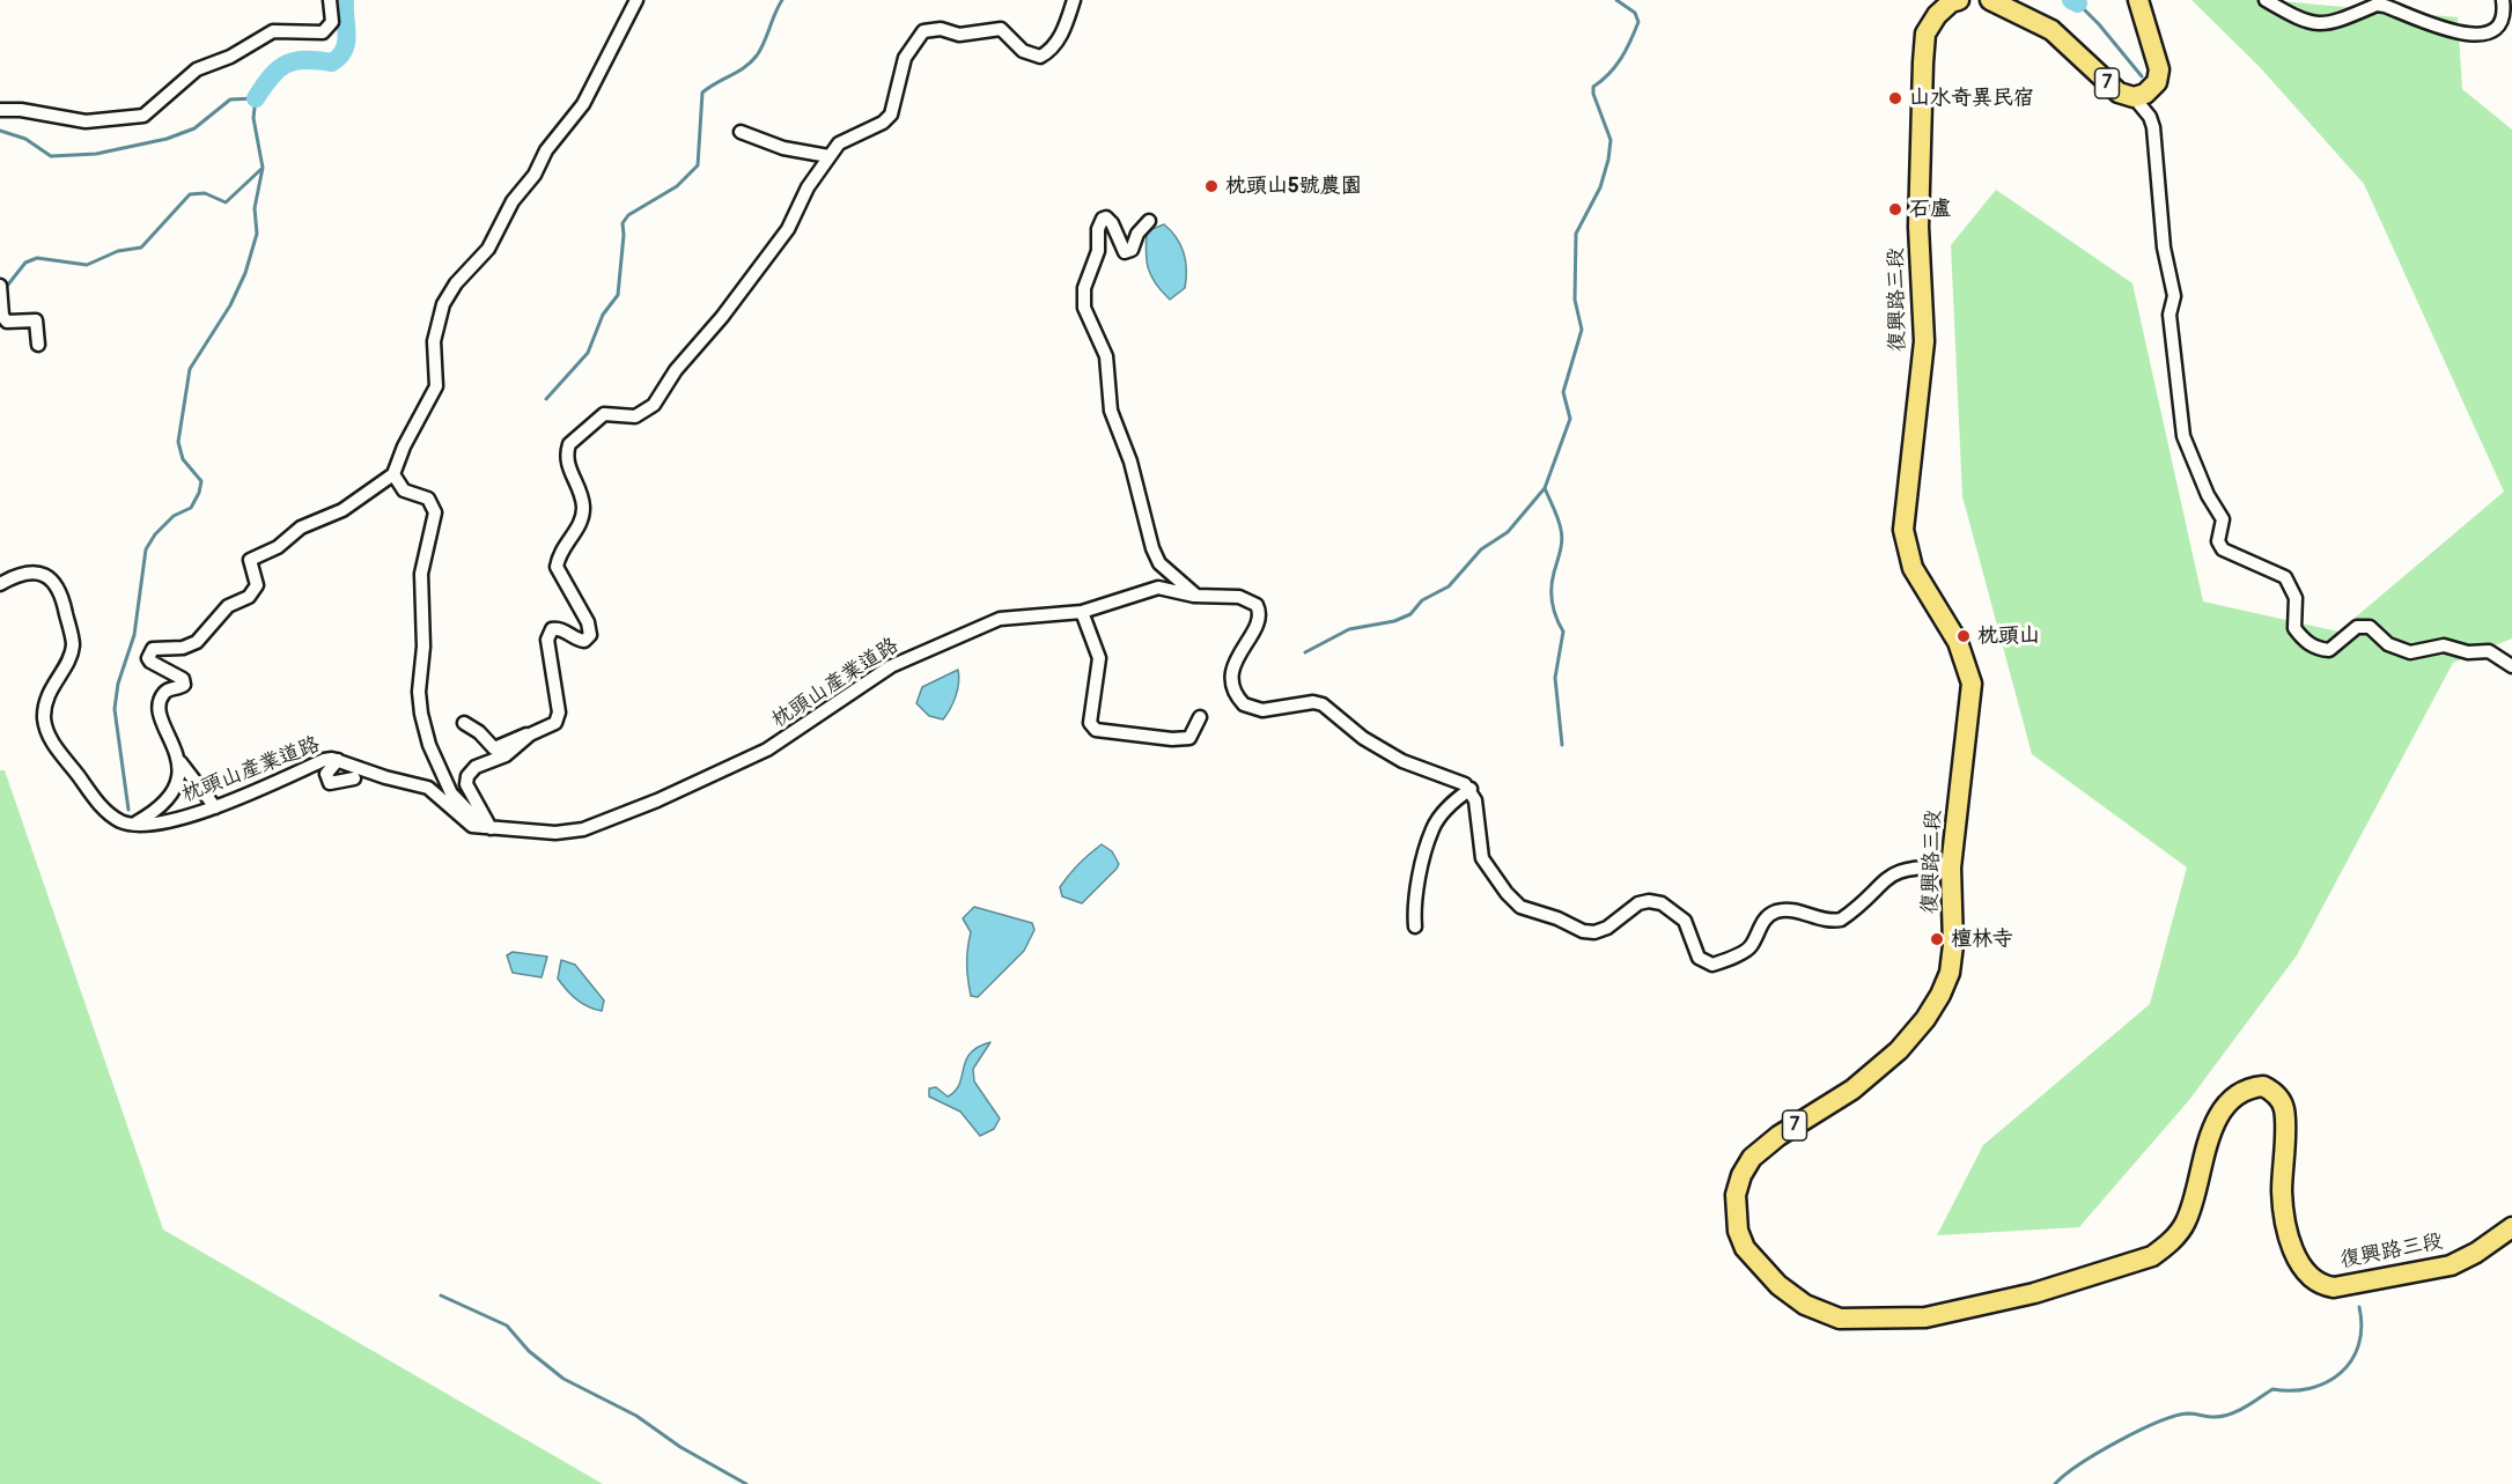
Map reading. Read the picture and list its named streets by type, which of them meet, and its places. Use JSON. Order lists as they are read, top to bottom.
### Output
{
  "streets": {
    "main road": ["7", "復興路三段"],
    "street": ["枕頭山產業道路"]
  },
  "places": [
    "山水奇異民宿",
    "枕頭山5號農園",
    "石盧",
    "枕頭山",
    "檀林寺"
  ]
}
